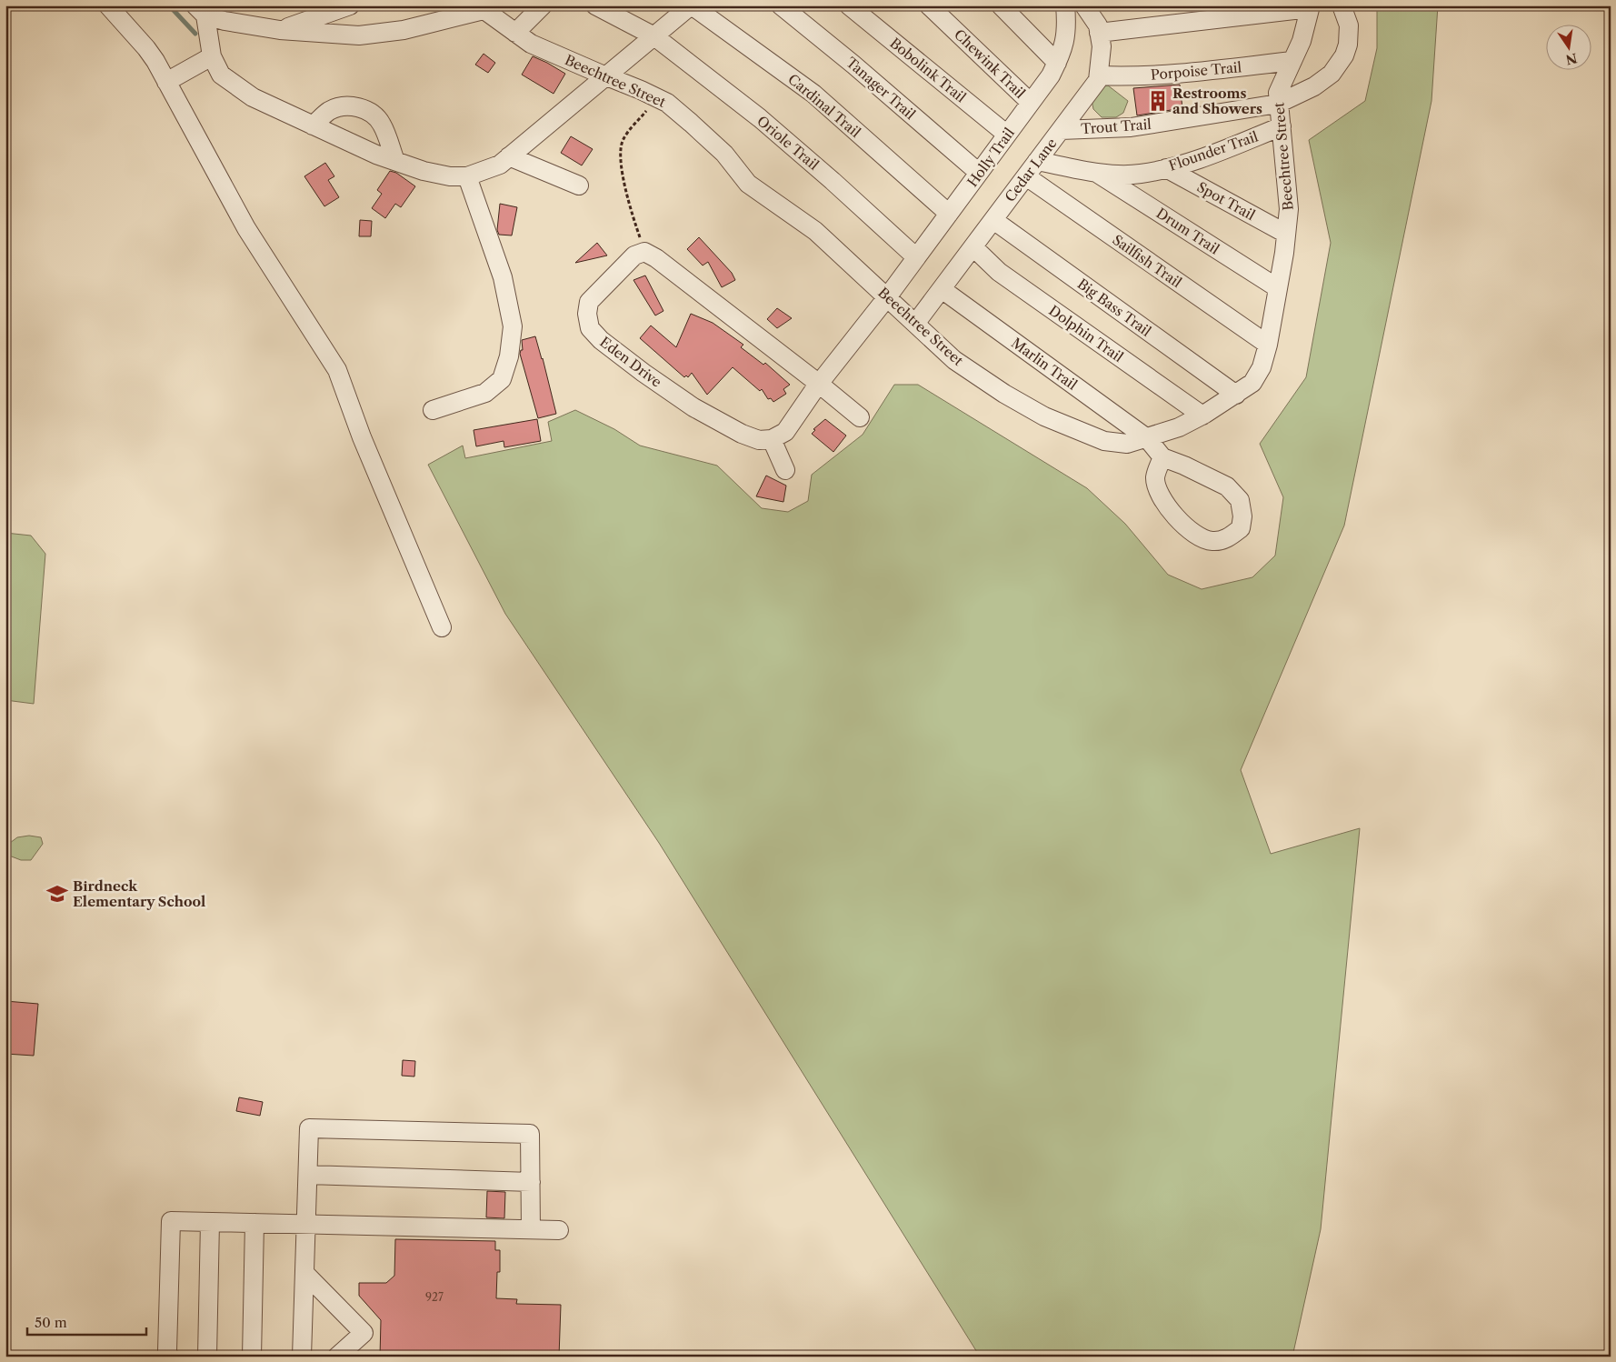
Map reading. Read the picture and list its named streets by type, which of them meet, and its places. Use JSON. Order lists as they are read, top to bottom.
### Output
{
  "streets": {
    "street": [
      "Chewink Trail",
      "Bobolink Trail",
      "Porpoise Trail",
      "Beechtree Street",
      "Tanager Trail",
      "Cardinal Trail",
      "Trout Trail",
      "Oriole Trail",
      "Flounder Trail",
      "Holly Trail",
      "Cedar Lane",
      "Spot Trail",
      "Drum Trail",
      "Sailfish Trail",
      "Big Bass Trail",
      "Dolphin Trail",
      "Eden Drive",
      "Marlin Trail"
    ]
  },
  "crossings": [
    ["Chewink Trail", "Holly Trail"],
    ["Bobolink Trail", "Holly Trail"],
    ["Porpoise Trail", "Beechtree Street"],
    ["Porpoise Trail", "Cedar Lane"],
    ["Beechtree Street", "Trout Trail"],
    ["Beechtree Street", "Flounder Trail"],
    ["Beechtree Street", "Holly Trail"],
    ["Beechtree Street", "Cedar Lane"],
    ["Beechtree Street", "Spot Trail"],
    ["Beechtree Street", "Drum Trail"],
    ["Beechtree Street", "Sailfish Trail"],
    ["Beechtree Street", "Big Bass Trail"],
    ["Beechtree Street", "Dolphin Trail"],
    ["Beechtree Street", "Marlin Trail"],
    ["Tanager Trail", "Holly Trail"],
    ["Cardinal Trail", "Holly Trail"],
    ["Trout Trail", "Cedar Lane"],
    ["Oriole Trail", "Holly Trail"],
    ["Flounder Trail", "Cedar Lane"],
    ["Flounder Trail", "Spot Trail"],
    ["Flounder Trail", "Drum Trail"],
    ["Cedar Lane", "Sailfish Trail"],
    ["Cedar Lane", "Big Bass Trail"],
    ["Cedar Lane", "Dolphin Trail"],
    ["Cedar Lane", "Marlin Trail"]
  ],
  "places": {
    "building": ["Restrooms and Showers"],
    "school or university": ["Birdneck Elementary School"]
  },
  "house_numbers": ["927"],
  "scale_bar": "50 m",
  "north": "bottom"
}
